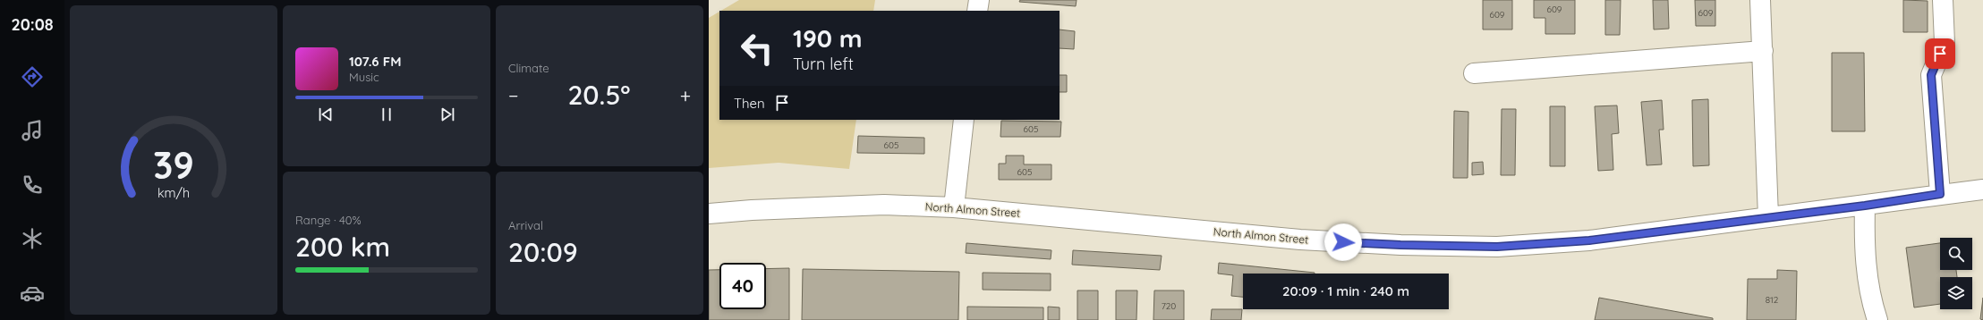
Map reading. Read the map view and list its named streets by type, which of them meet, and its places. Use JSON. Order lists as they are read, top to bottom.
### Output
{
  "streets": {
    "street": ["North Almon Street"]
  },
  "house_numbers": [
    "609",
    "609",
    "609",
    "605",
    "605",
    "605",
    "812",
    "720"
  ],
  "page": {
    "tabs": "20:08",
    "tile": [
      "Climate",
      ["Range · 40%", "200 km"],
      ["Arrival", "20:09"]
    ],
    "turn": ["190 m", "Turn left"],
    "song": ["107.6 FM", "Music"],
    "heat": ["−", "20.5°", "+"],
    "then": "Then",
    "limit": "40",
    "trip": "20:09 · 1 min · 240 m",
    "gauge": ["39", "km/h"]
  }
}
